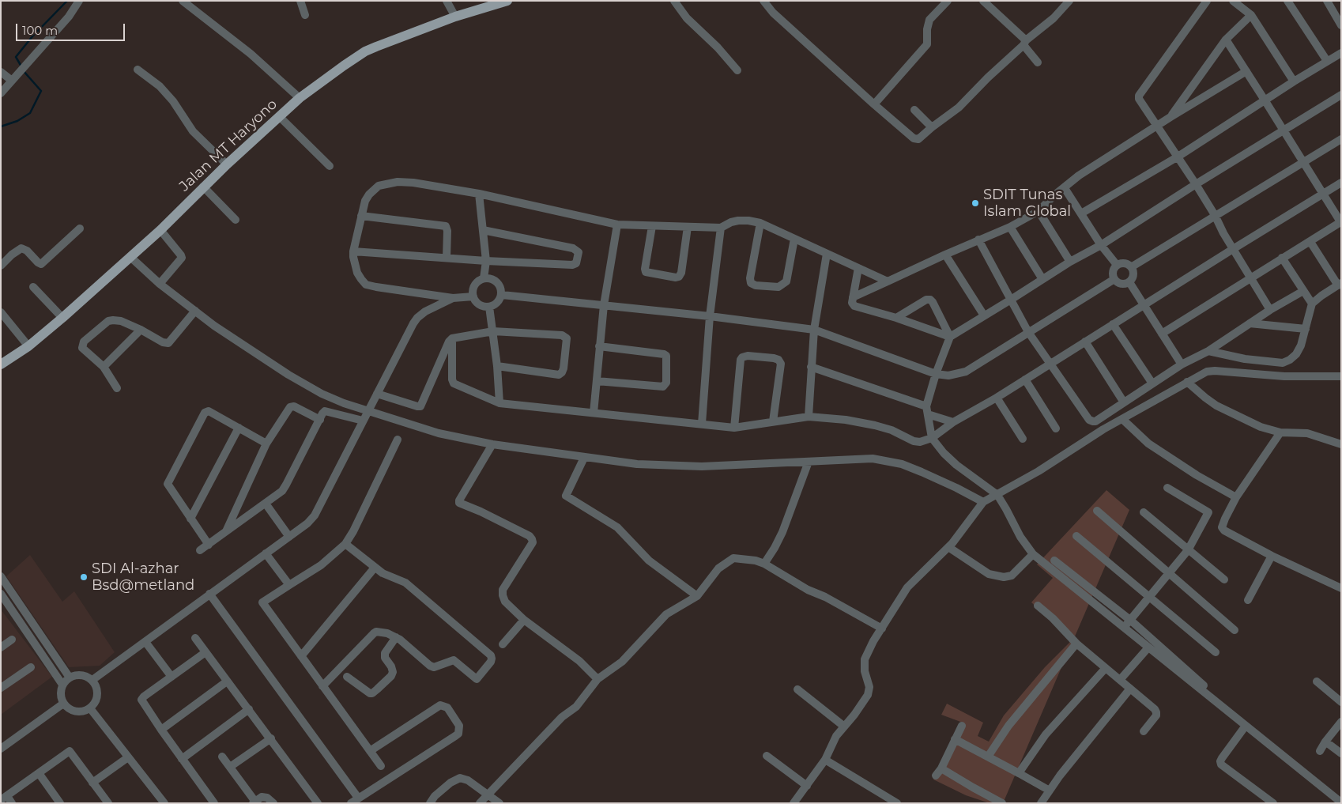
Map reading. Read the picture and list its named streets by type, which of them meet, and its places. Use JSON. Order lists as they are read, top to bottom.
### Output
{
  "streets": {
    "main road": ["Jalan MT Haryono"]
  },
  "places": ["SDIT Tunas Islam Global", "SDI Al-azhar Bsd@metland"],
  "scale_bar": "100 m"
}
